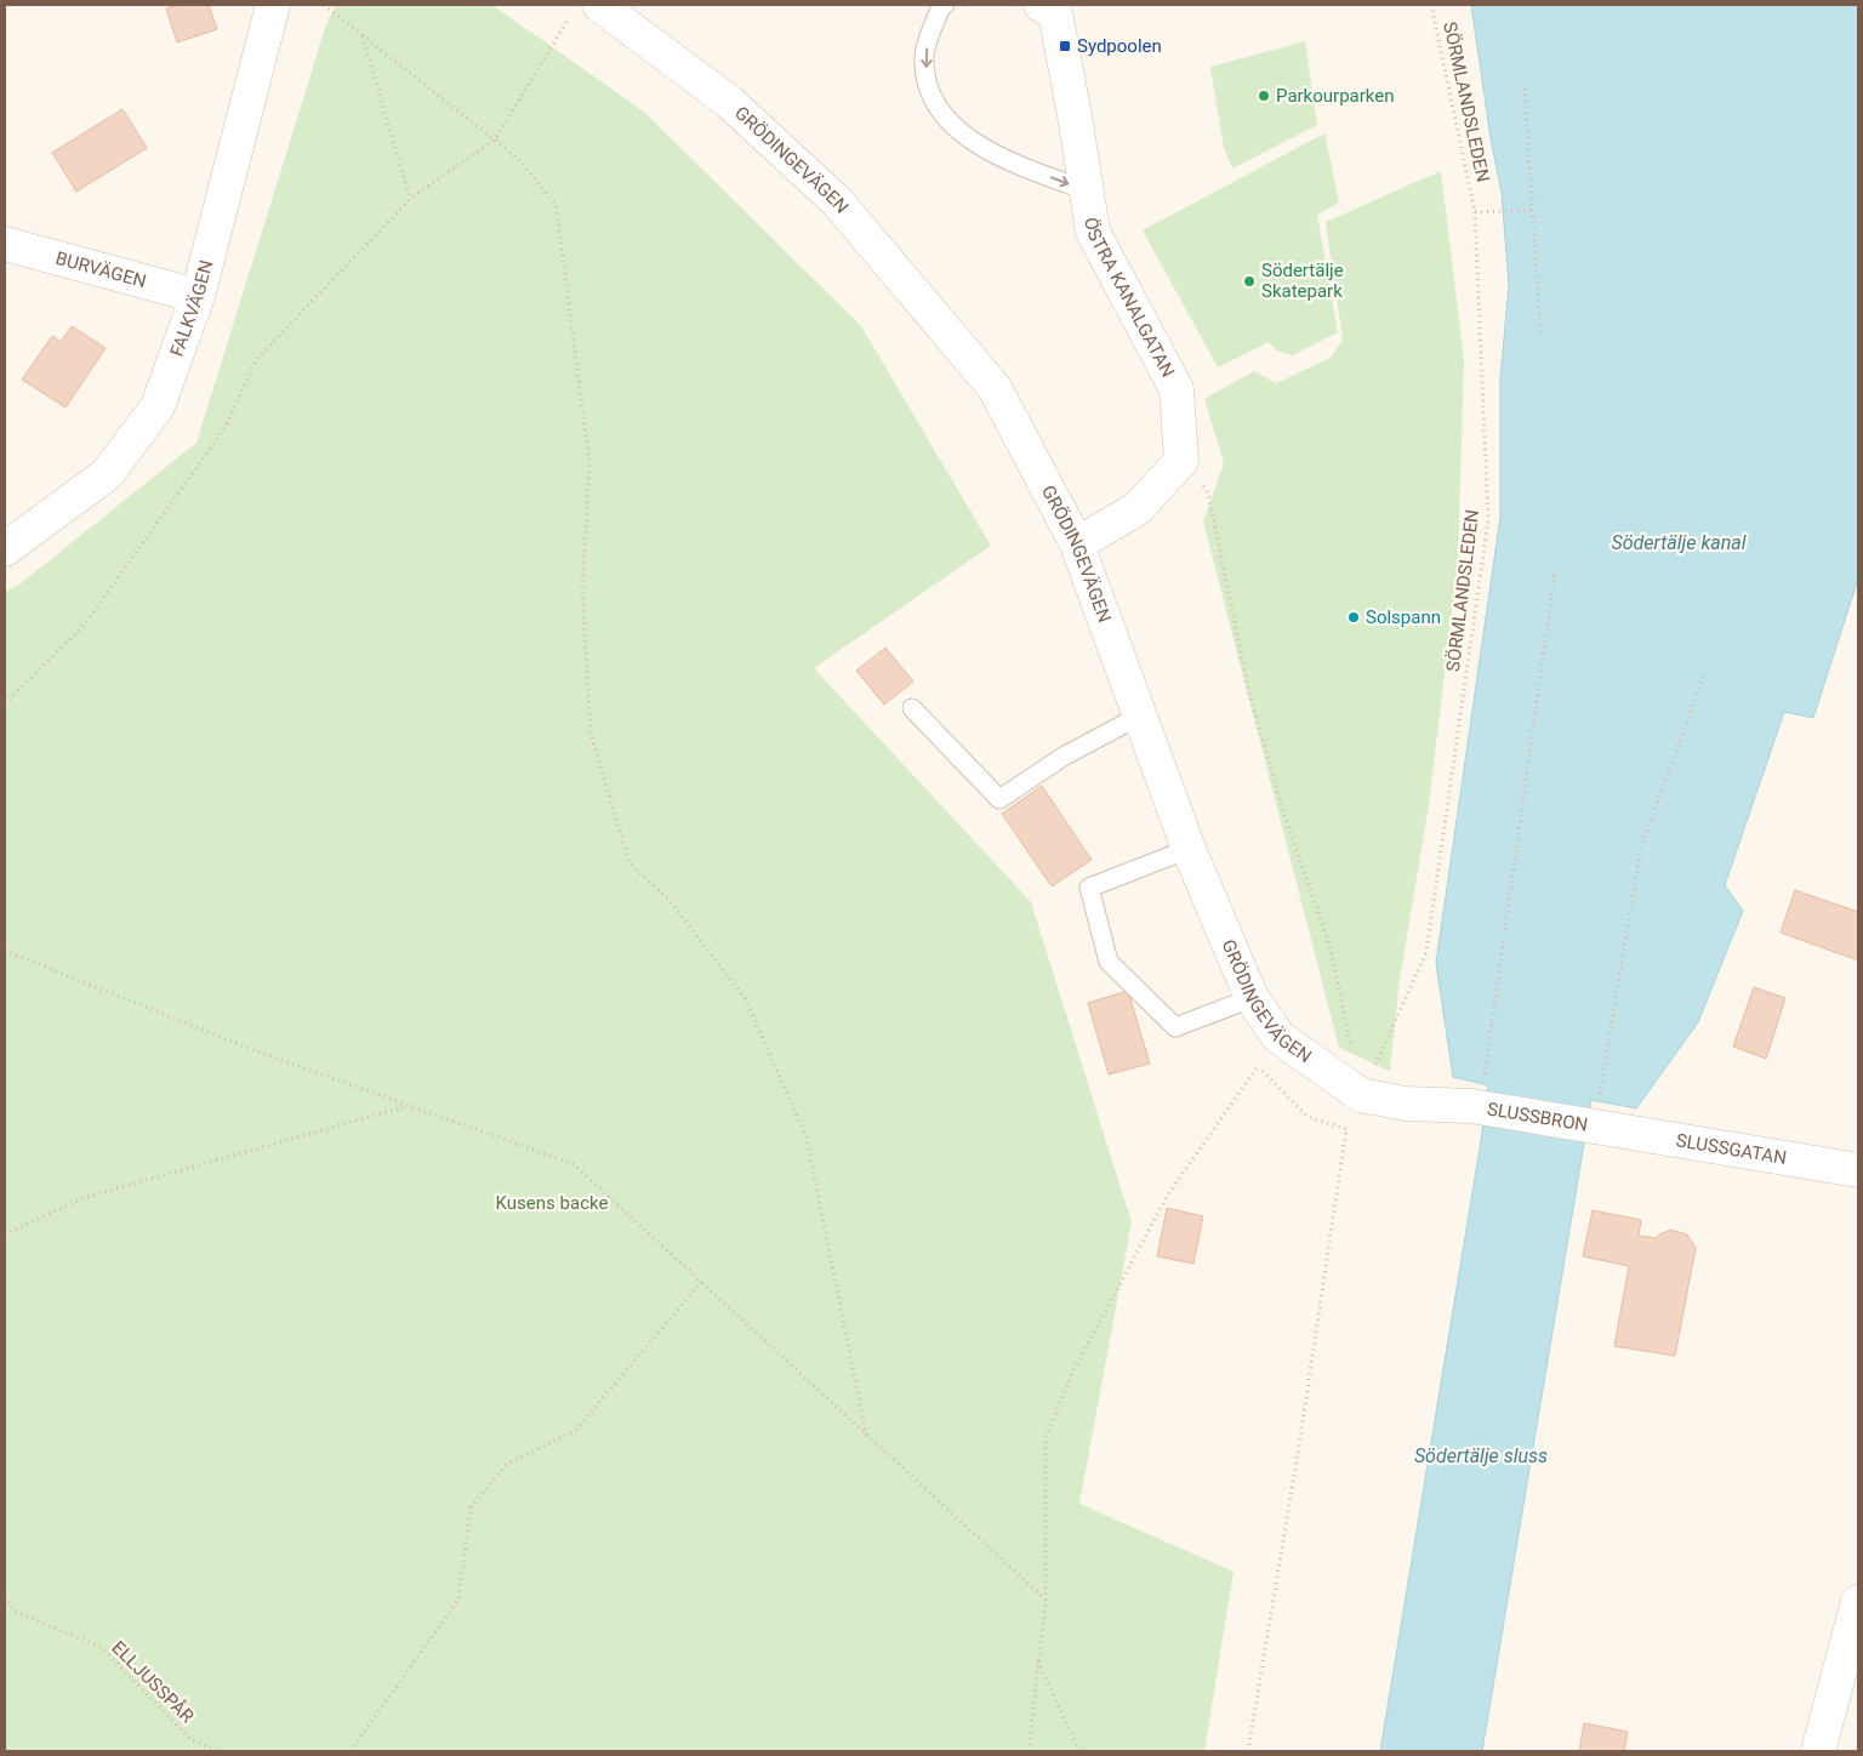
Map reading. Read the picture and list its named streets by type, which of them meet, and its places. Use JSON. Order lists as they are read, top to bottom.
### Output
{
  "streets": {
    "street": [
      "GRÖDINGEVÄGEN",
      "BURVÄGEN",
      "ÖSTRA KANALGATAN",
      "FALKVÄGEN",
      "SLUSSBRON",
      "SLUSSGATAN"
    ],
    "path": ["SÖRMLANDSLEDEN", "ELLJUSSPÅR"]
  },
  "crossings": [
    ["SÖRMLANDSLEDEN", "GRÖDINGEVÄGEN"],
    ["GRÖDINGEVÄGEN", "SLUSSBRON"],
    ["BURVÄGEN", "FALKVÄGEN"],
    ["SLUSSBRON", "SLUSSGATAN"]
  ],
  "water": ["Södertälje kanal", "Södertälje sluss"],
  "parks": ["Kusens backe"],
  "places": {
    "transit": ["Sydpoolen"],
    "other": ["Parkourparken", "Södertälje Skatepark", "Solspann"]
  }
}
